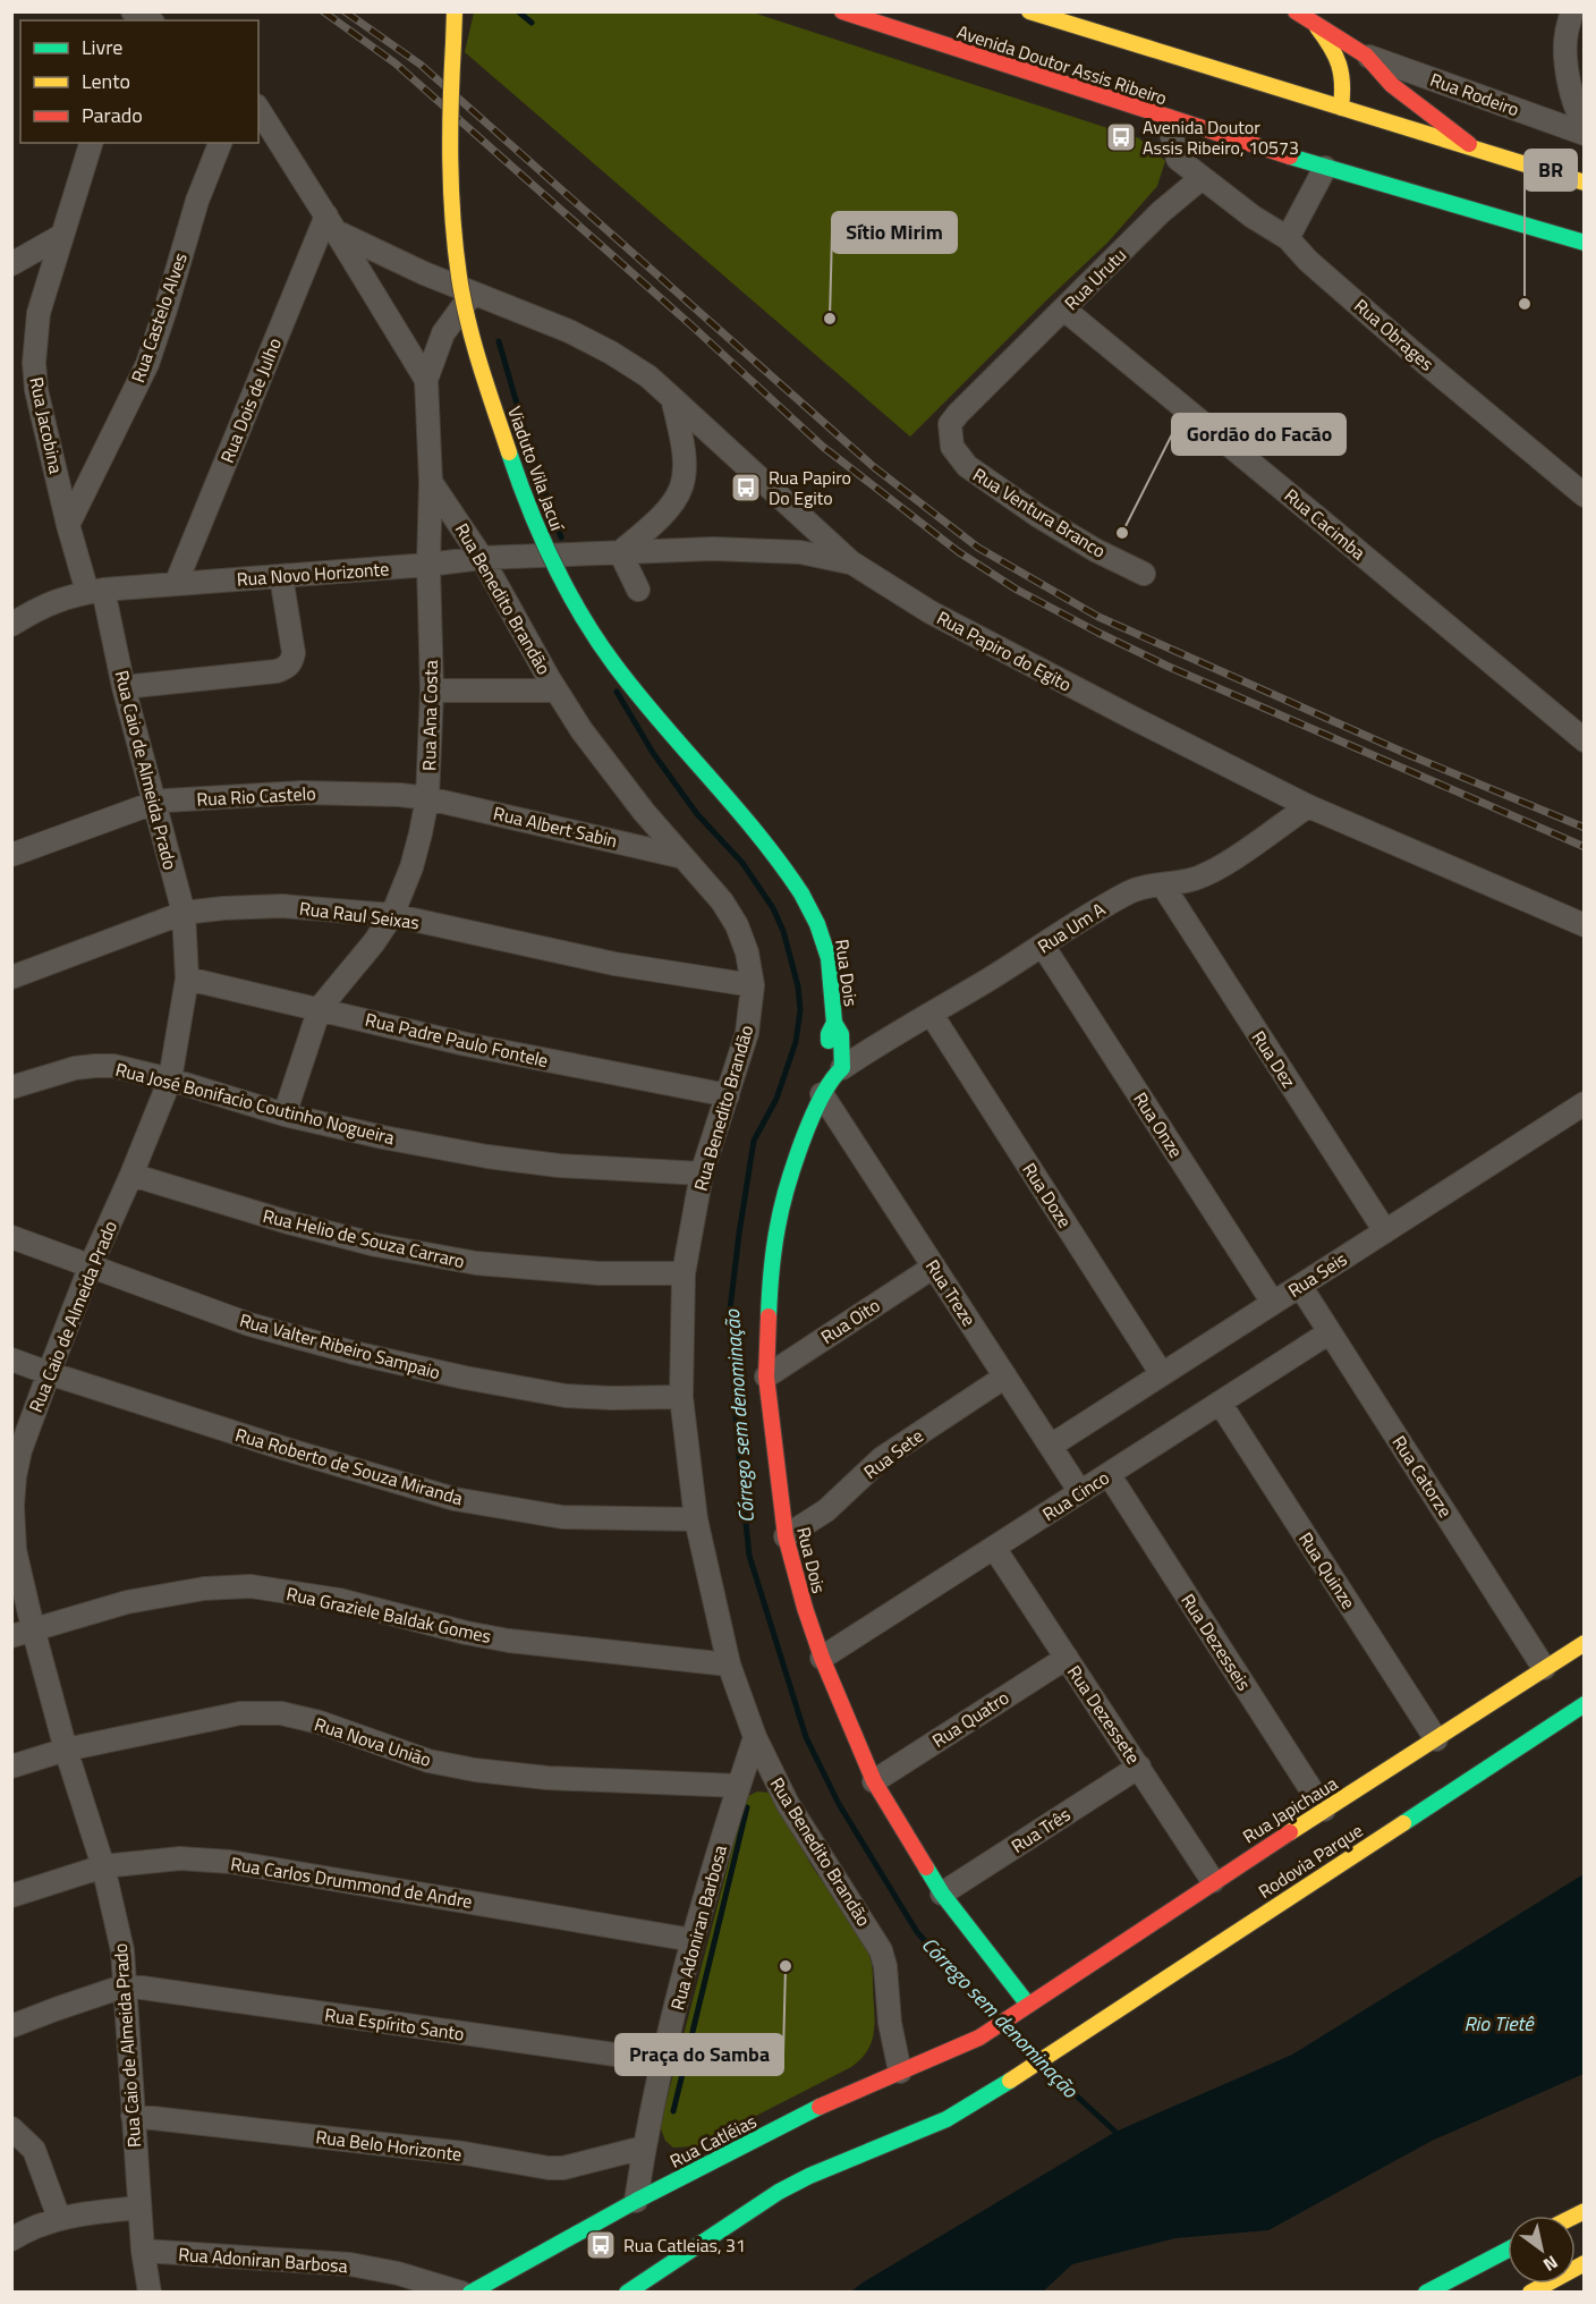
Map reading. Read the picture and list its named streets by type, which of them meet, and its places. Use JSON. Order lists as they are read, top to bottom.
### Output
{
  "streets": {
    "main road": [
      "Avenida Doutor Assis Ribeiro",
      "Rua Rodeiro",
      "Viaduto Vila Jacuí",
      "Rua Dois",
      "Rua Japichaua",
      "Rodovia Parque",
      "Rua Catléias"
    ],
    "street": [
      "Rua Urutu",
      "Rua Castelo Alves",
      "Rua Obrages",
      "Rua Dois de Julho",
      "Rua Jacobina",
      "Rua Ventura Branco",
      "Rua Cacimba",
      "Rua Novo Horizonte",
      "Rua Benedito Brandão",
      "Rua Papiro do Egito",
      "Rua Ana Costa",
      "Rua Caio de Almeida Prado",
      "Rua Rio Castelo",
      "Rua Albert Sabin",
      "Rua Raul Seixas",
      "Rua Um A",
      "Rua Padre Paulo Fontele",
      "Rua Dez",
      "Rua José Bonifacio Coutinho Nogueira",
      "Rua Onze",
      "Rua Doze",
      "Rua Helio de Souza Carraro",
      "Rua Seis",
      "Rua Treze",
      "Rua Oito",
      "Rua Valter Ribeiro Sampaio",
      "Rua Sete",
      "Rua Roberto de Souza Miranda",
      "Rua Catorze",
      "Rua Cinco",
      "Rua Quinze",
      "Rua Graziele Baldak Gomes",
      "Rua Dezesseis",
      "Rua Dezessete",
      "Rua Quatro",
      "Rua Nova União",
      "Rua Três",
      "Rua Carlos Drummond de Andre",
      "Rua Adoniran Barbosa",
      "Rua Espírito Santo",
      "Rua Belo Horizonte"
    ]
  },
  "crossings": [
    ["Rua Urutu", "Rua Obrages"],
    ["Rua Urutu", "Rua Ventura Branco"],
    ["Rua Urutu", "Rua Cacimba"],
    ["Rua Castelo Alves", "Rua Jacobina"],
    ["Rua Dois de Julho", "Rua Novo Horizonte"],
    ["Rua Dois de Julho", "Rua Papiro do Egito"],
    ["Rua Jacobina", "Rua Novo Horizonte"],
    ["Rua Jacobina", "Rua Caio de Almeida Prado"],
    ["Viaduto Vila Jacuí", "Rua Dois"],
    ["Rua Novo Horizonte", "Rua Benedito Brandão"],
    ["Rua Novo Horizonte", "Rua Papiro do Egito"],
    ["Rua Novo Horizonte", "Rua Ana Costa"],
    ["Rua Novo Horizonte", "Rua Caio de Almeida Prado"],
    ["Rua Benedito Brandão", "Rua Ana Costa"],
    ["Rua Benedito Brandão", "Rua Albert Sabin"],
    ["Rua Benedito Brandão", "Rua Raul Seixas"],
    ["Rua Benedito Brandão", "Rua Padre Paulo Fontele"],
    ["Rua Benedito Brandão", "Rua José Bonifacio Coutinho Nogueira"],
    ["Rua Benedito Brandão", "Rua Helio de Souza Carraro"],
    ["Rua Benedito Brandão", "Rua Valter Ribeiro Sampaio"],
    ["Rua Benedito Brandão", "Rua Roberto de Souza Miranda"],
    ["Rua Benedito Brandão", "Rua Graziele Baldak Gomes"],
    ["Rua Benedito Brandão", "Rua Adoniran Barbosa"],
    ["Rua Benedito Brandão", "Rua Catléias"],
    ["Rua Papiro do Egito", "Rua Ana Costa"],
    ["Rua Papiro do Egito", "Rua Um A"],
    ["Rua Ana Costa", "Rua Rio Castelo"],
    ["Rua Ana Costa", "Rua Albert Sabin"],
    ["Rua Ana Costa", "Rua Raul Seixas"],
    ["Rua Ana Costa", "Rua Padre Paulo Fontele"],
    ["Rua Ana Costa", "Rua José Bonifacio Coutinho Nogueira"],
    ["Rua Caio de Almeida Prado", "Rua Rio Castelo"],
    ["Rua Caio de Almeida Prado", "Rua Raul Seixas"],
    ["Rua Caio de Almeida Prado", "Rua Padre Paulo Fontele"],
    ["Rua Caio de Almeida Prado", "Rua José Bonifacio Coutinho Nogueira"],
    ["Rua Caio de Almeida Prado", "Rua Helio de Souza Carraro"],
    ["Rua Caio de Almeida Prado", "Rua Valter Ribeiro Sampaio"],
    ["Rua Caio de Almeida Prado", "Rua Roberto de Souza Miranda"],
    ["Rua Caio de Almeida Prado", "Rua Graziele Baldak Gomes"],
    ["Rua Caio de Almeida Prado", "Rua Nova União"],
    ["Rua Caio de Almeida Prado", "Rua Carlos Drummond de Andre"],
    ["Rua Caio de Almeida Prado", "Rua Adoniran Barbosa"],
    ["Rua Caio de Almeida Prado", "Rua Espírito Santo"],
    ["Rua Caio de Almeida Prado", "Rua Belo Horizonte"],
    ["Rua Rio Castelo", "Rua Albert Sabin"],
    ["Rua Um A", "Rua Dois"],
    ["Rua Um A", "Rua Dez"],
    ["Rua Um A", "Rua Onze"],
    ["Rua Um A", "Rua Doze"],
    ["Rua Um A", "Rua Treze"],
    ["Rua Dois", "Rua Treze"],
    ["Rua Dois", "Rua Oito"],
    ["Rua Dois", "Rua Sete"],
    ["Rua Dois", "Rua Cinco"],
    ["Rua Dois", "Rua Quatro"],
    ["Rua Dois", "Rua Japichaua"],
    ["Rua Dois", "Rua Três"],
    ["Rua Dez", "Rua Seis"],
    ["Rua Onze", "Rua Seis"],
    ["Rua Doze", "Rua Seis"],
    ["Rua Seis", "Rua Treze"],
    ["Rua Seis", "Rua Catorze"],
    ["Rua Treze", "Rua Oito"],
    ["Rua Treze", "Rua Sete"],
    ["Rua Treze", "Rua Cinco"],
    ["Rua Catorze", "Rua Cinco"],
    ["Rua Catorze", "Rua Japichaua"],
    ["Rua Cinco", "Rua Quinze"],
    ["Rua Cinco", "Rua Dezesseis"],
    ["Rua Cinco", "Rua Dezessete"],
    ["Rua Quinze", "Rua Japichaua"],
    ["Rua Dezesseis", "Rua Japichaua"],
    ["Rua Dezessete", "Rua Quatro"],
    ["Rua Dezessete", "Rua Japichaua"],
    ["Rua Dezessete", "Rua Três"],
    ["Rua Nova União", "Rua Adoniran Barbosa"],
    ["Rua Japichaua", "Rua Catléias"],
    ["Rua Carlos Drummond de Andre", "Rua Adoniran Barbosa"],
    ["Rua Adoniran Barbosa", "Rua Espírito Santo"],
    ["Rua Adoniran Barbosa", "Rua Catléias"],
    ["Rua Adoniran Barbosa", "Rua Belo Horizonte"]
  ],
  "water": ["Córrego sem denominação", "Rio Tietê"],
  "places": {
    "bus stop": ["Avenida Doutor Assis Ribeiro, 10573", "Rua Papiro Do Egito", "Rua Catleias, 31"],
    "other": [
      "BR",
      "Sítio Mirim",
      "Gordão do Facão",
      "Praça do Samba"
    ]
  },
  "legend": ["Livre", "Lento", "Parado"],
  "north": "bottom right"
}
